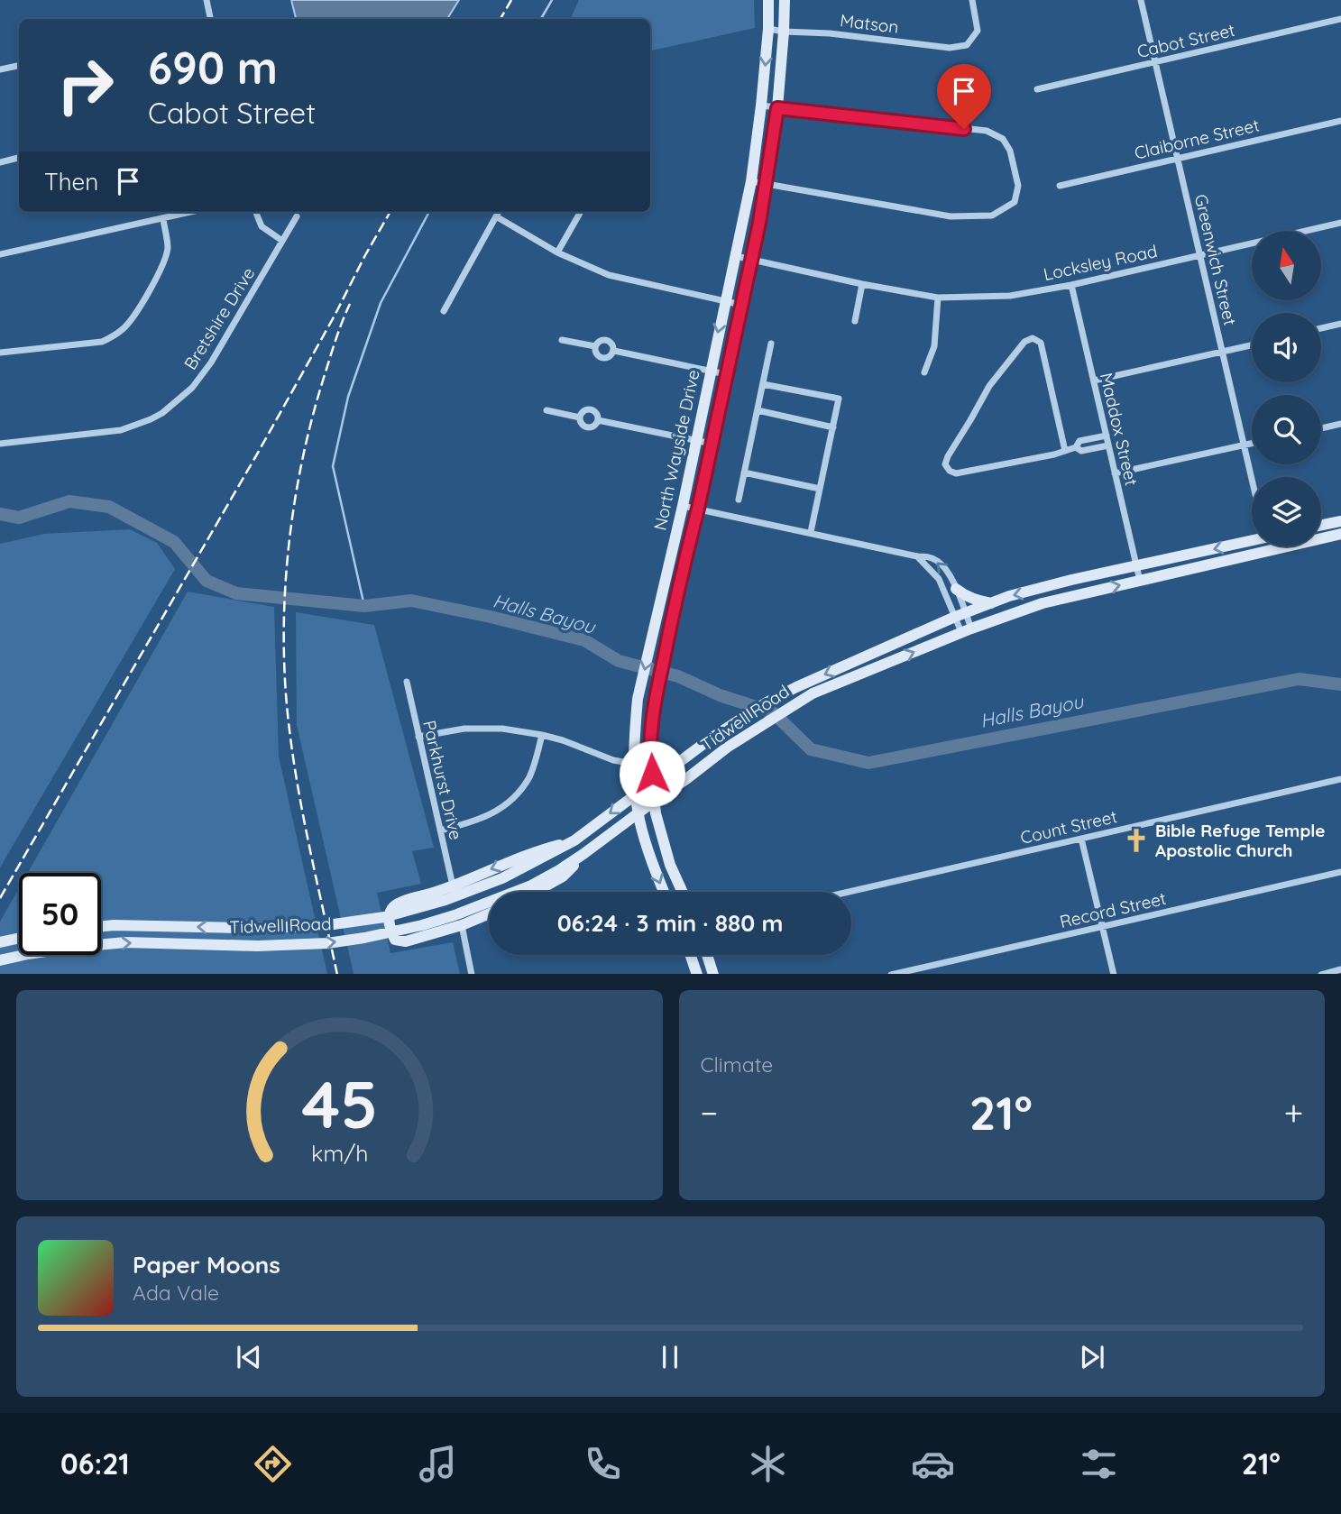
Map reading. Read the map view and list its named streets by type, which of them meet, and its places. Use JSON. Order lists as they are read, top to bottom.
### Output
{
  "streets": {
    "main road": ["North Wayside Drive", "Tidwell Road"],
    "street": [
      "Matson",
      "Cabot Street",
      "Claiborne Street",
      "Greenwich Street",
      "Locksley Road",
      "Bretshire Drive",
      "Maddox Street",
      "Parkhurst Drive",
      "Count Street",
      "Record Street"
    ]
  },
  "crossings": [
    ["Matson", "North Wayside Drive"],
    ["Cabot Street", "Greenwich Street"],
    ["Claiborne Street", "Greenwich Street"],
    ["Greenwich Street", "Locksley Road"],
    ["Locksley Road", "Maddox Street"],
    ["Locksley Road", "North Wayside Drive"],
    ["Maddox Street", "Tidwell Road"],
    ["North Wayside Drive", "Tidwell Road"]
  ],
  "water": ["Halls Bayou"],
  "places": {
    "church": ["Bible Refuge Temple Apostolic Church"]
  },
  "north": "top",
  "page": {
    "turn": ["690 m", "Cabot Street"],
    "then": "Then",
    "limit": "50",
    "trip": "06:24 · 3 min · 880 m",
    "tile": "Climate",
    "heat": ["−", "21°", "+"],
    "song": ["Paper Moons", "Ada Vale"],
    "tabs": ["06:21", "21°"],
    "gauge": ["45", "km/h"]
  }
}
